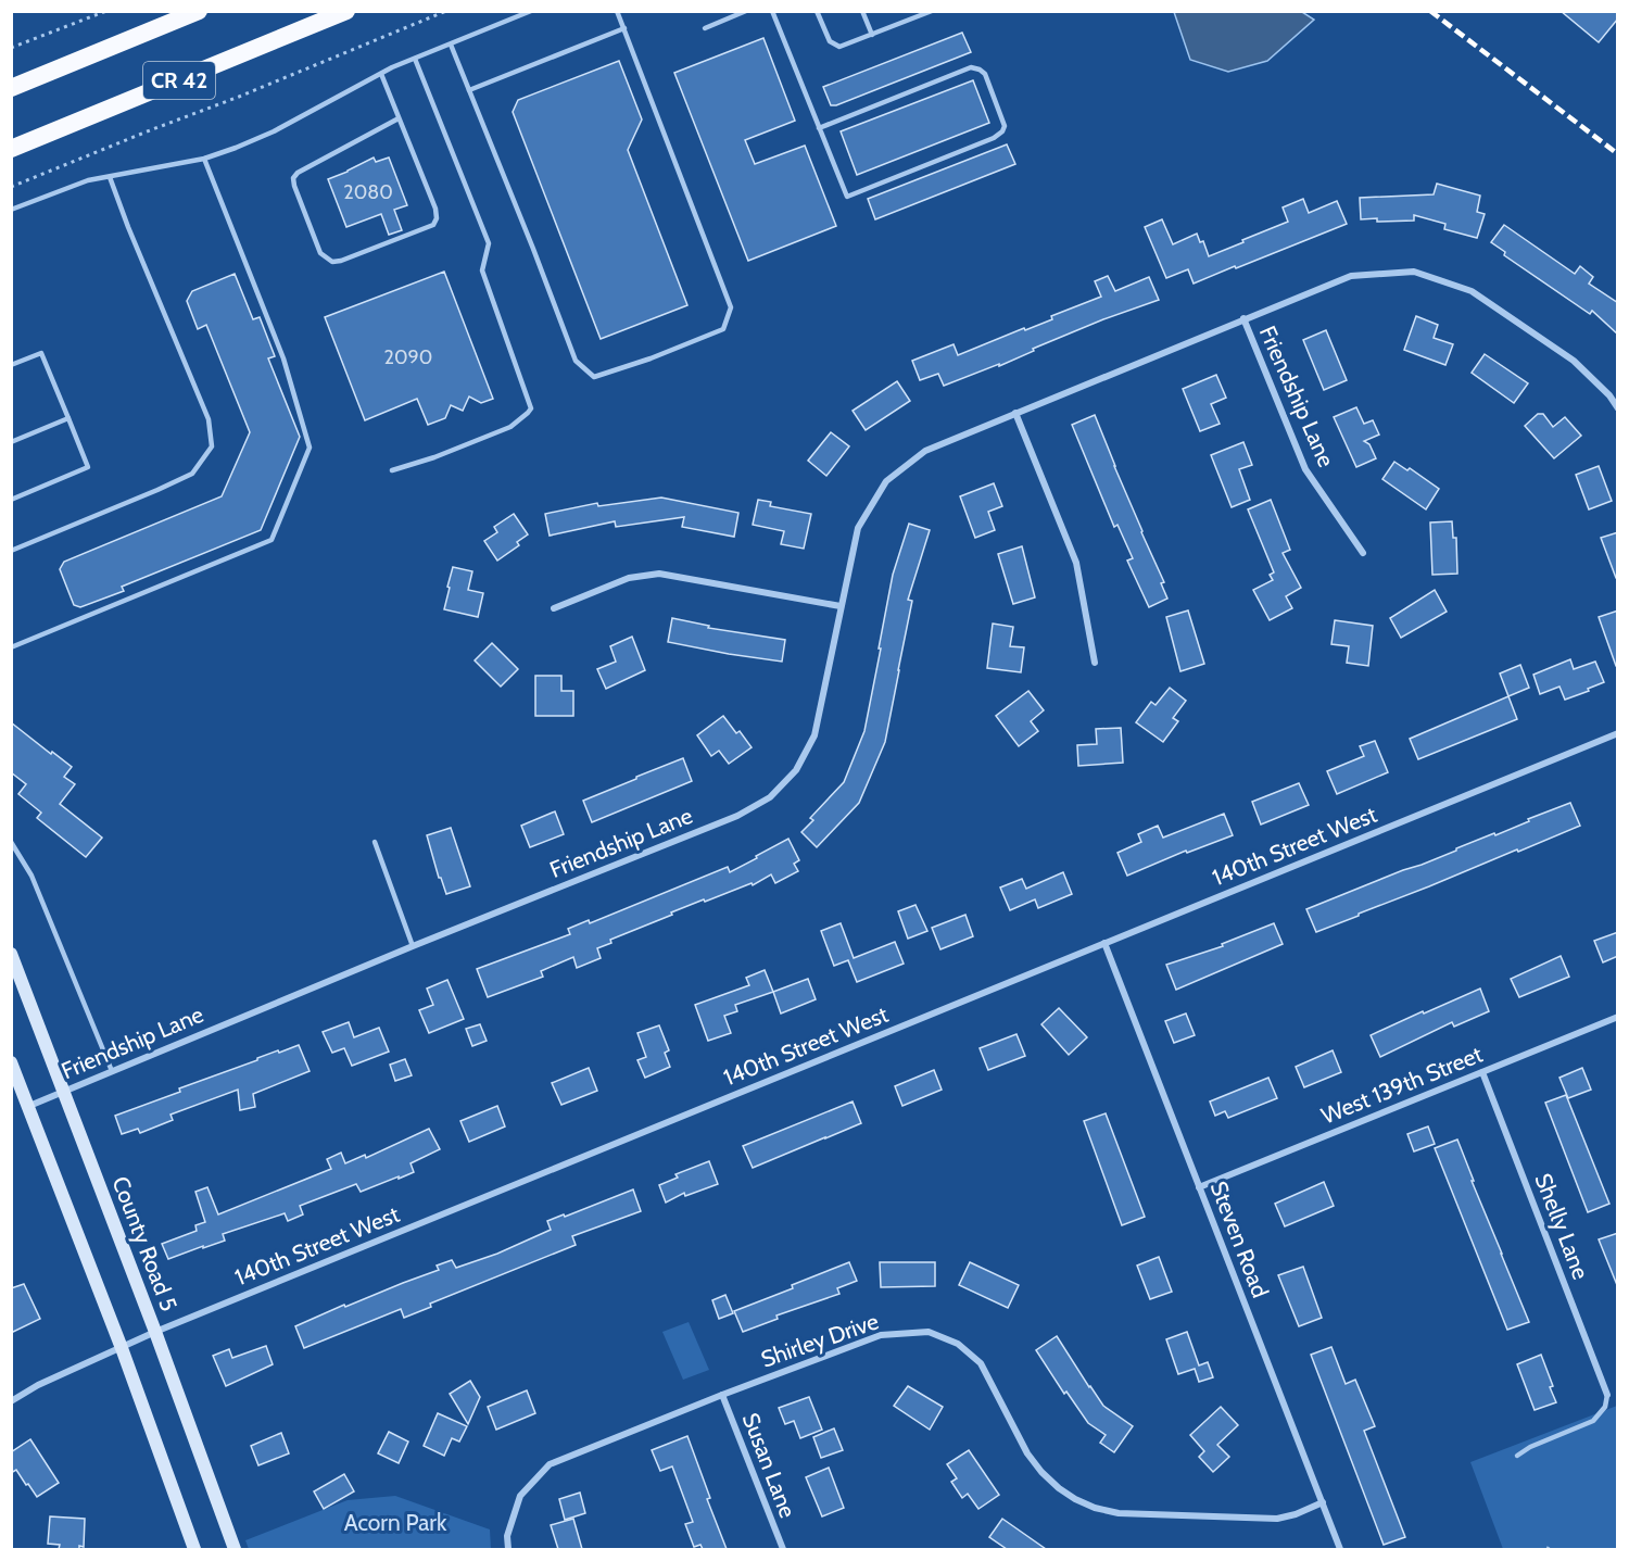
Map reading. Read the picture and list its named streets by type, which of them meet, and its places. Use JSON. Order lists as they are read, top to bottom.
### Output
{
  "streets": {
    "highway": ["CR 42"],
    "main road": ["County Road 5"],
    "street": [
      "Friendship Lane",
      "140th Street West",
      "West 139th Street",
      "Shelly Lane",
      "Steven Road",
      "Shirley Drive",
      "Susan Lane"
    ]
  },
  "crossings": [
    ["Friendship Lane", "County Road 5"],
    ["140th Street West", "Steven Road"],
    ["140th Street West", "County Road 5"],
    ["West 139th Street", "Shelly Lane"],
    ["West 139th Street", "Steven Road"],
    ["Steven Road", "Shirley Drive"],
    ["Shirley Drive", "Susan Lane"]
  ],
  "parks": ["Acorn Park"],
  "house_numbers": ["2080", "2090"]
}
